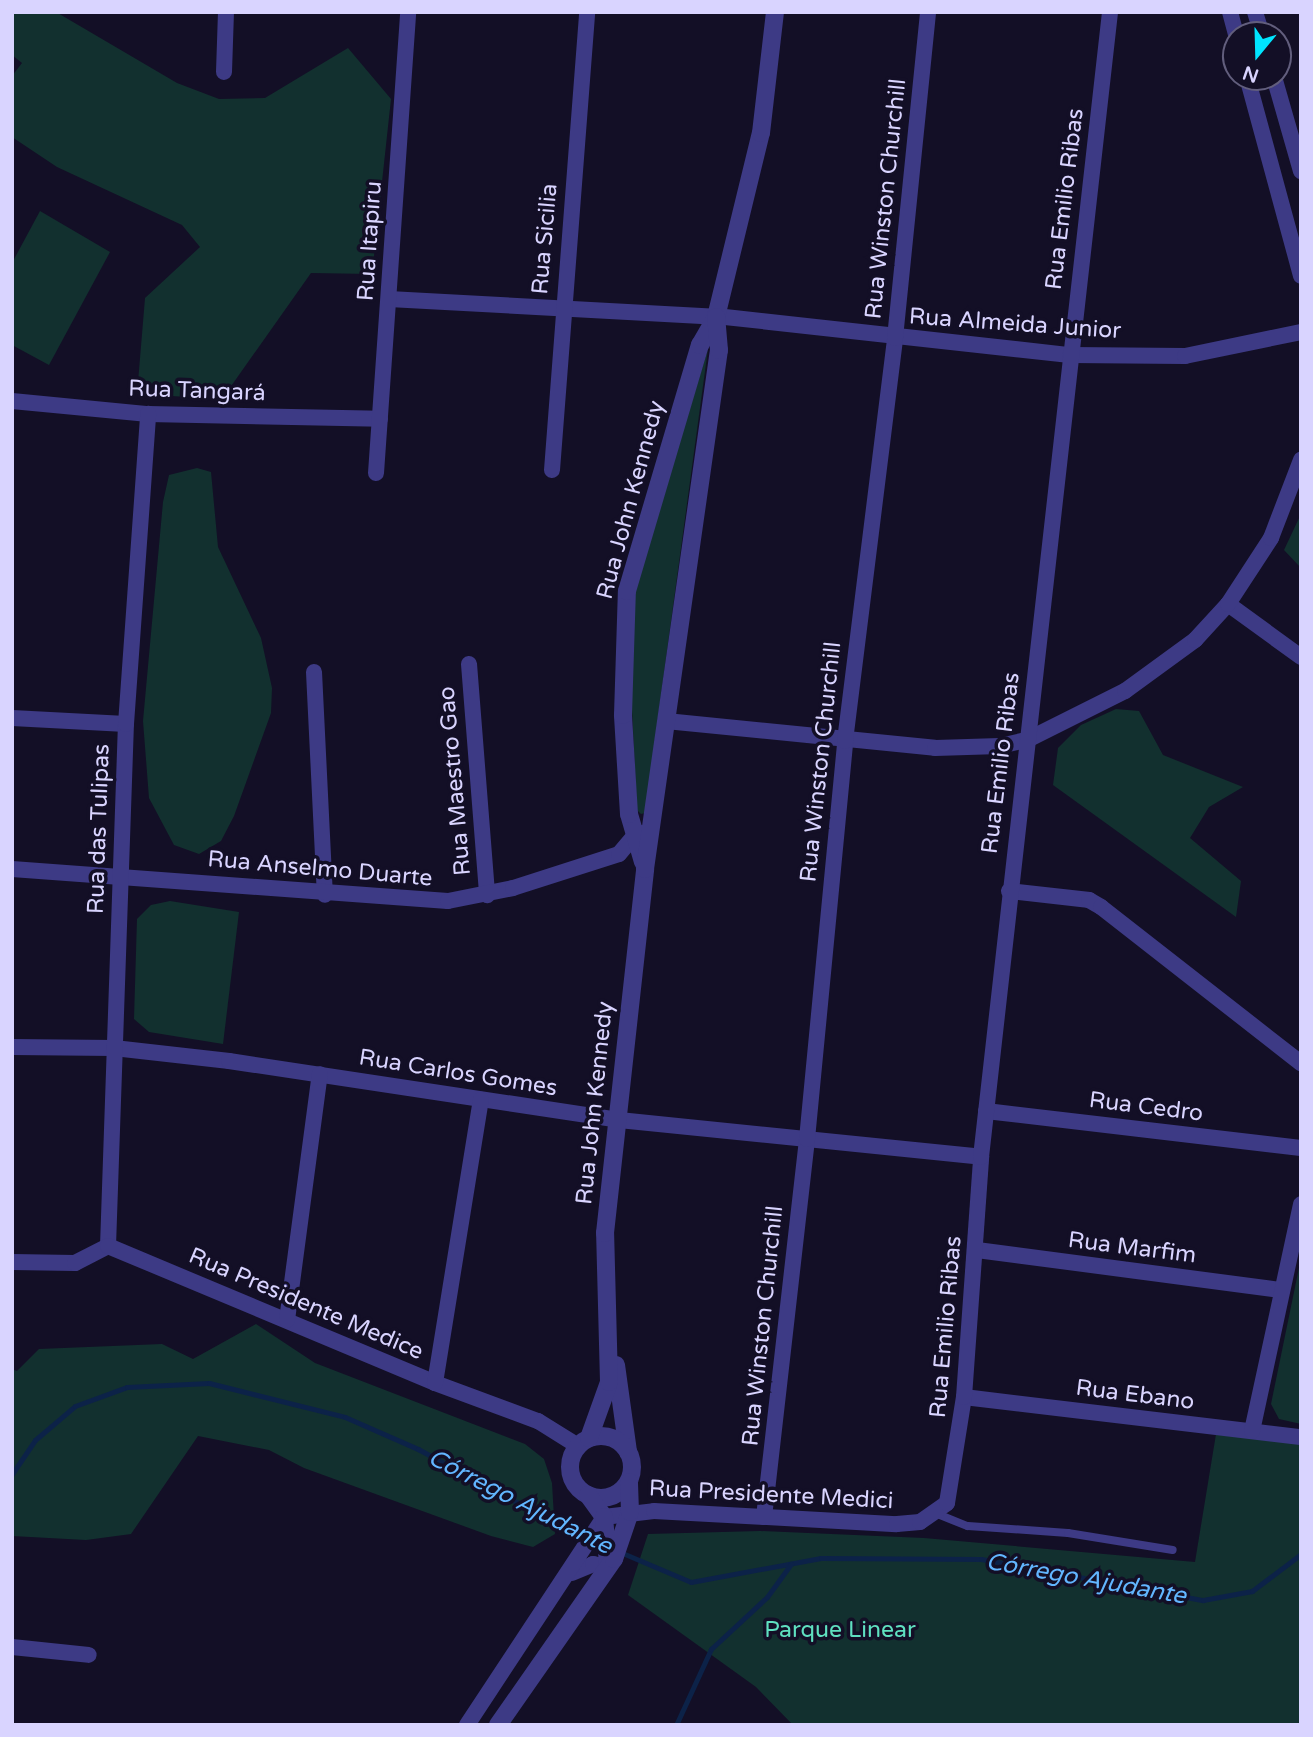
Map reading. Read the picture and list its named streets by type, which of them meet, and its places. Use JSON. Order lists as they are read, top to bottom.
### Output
{
  "streets": {
    "street": [
      "Rua Winston Churchill",
      "Rua Emilio Ribas",
      "Rua Sicilia",
      "Rua Itapiru",
      "Rua Almeida Junior",
      "Rua Tangará",
      "Rua John Kennedy",
      "Rua Maestro Gao",
      "Rua das Tulipas",
      "Rua Anselmo Duarte",
      "Rua Carlos Gomes",
      "Rua Cedro",
      "Rua Marfim",
      "Rua Presidente Medice",
      "Rua Ebano",
      "Rua Presidente Medici"
    ]
  },
  "crossings": [
    ["Rua Winston Churchill", "Rua Almeida Junior"],
    ["Rua Winston Churchill", "Rua Carlos Gomes"],
    ["Rua Winston Churchill", "Rua Presidente Medici"],
    ["Rua Emilio Ribas", "Rua Almeida Junior"],
    ["Rua Emilio Ribas", "Rua Carlos Gomes"],
    ["Rua Emilio Ribas", "Rua Cedro"],
    ["Rua Emilio Ribas", "Rua Marfim"],
    ["Rua Emilio Ribas", "Rua Ebano"],
    ["Rua Emilio Ribas", "Rua Presidente Medici"],
    ["Rua Sicilia", "Rua Almeida Junior"],
    ["Rua Itapiru", "Rua Almeida Junior"],
    ["Rua Itapiru", "Rua Tangará"],
    ["Rua Almeida Junior", "Rua John Kennedy"],
    ["Rua Tangará", "Rua das Tulipas"],
    ["Rua John Kennedy", "Rua Anselmo Duarte"],
    ["Rua John Kennedy", "Rua Carlos Gomes"],
    ["Rua John Kennedy", "Rua Presidente Medice"],
    ["Rua Maestro Gao", "Rua Anselmo Duarte"],
    ["Rua das Tulipas", "Rua Anselmo Duarte"],
    ["Rua das Tulipas", "Rua Carlos Gomes"],
    ["Rua das Tulipas", "Rua Presidente Medice"]
  ],
  "water": ["Córrego Ajudante"],
  "parks": ["Parque Linear"],
  "north": "bottom"
}
